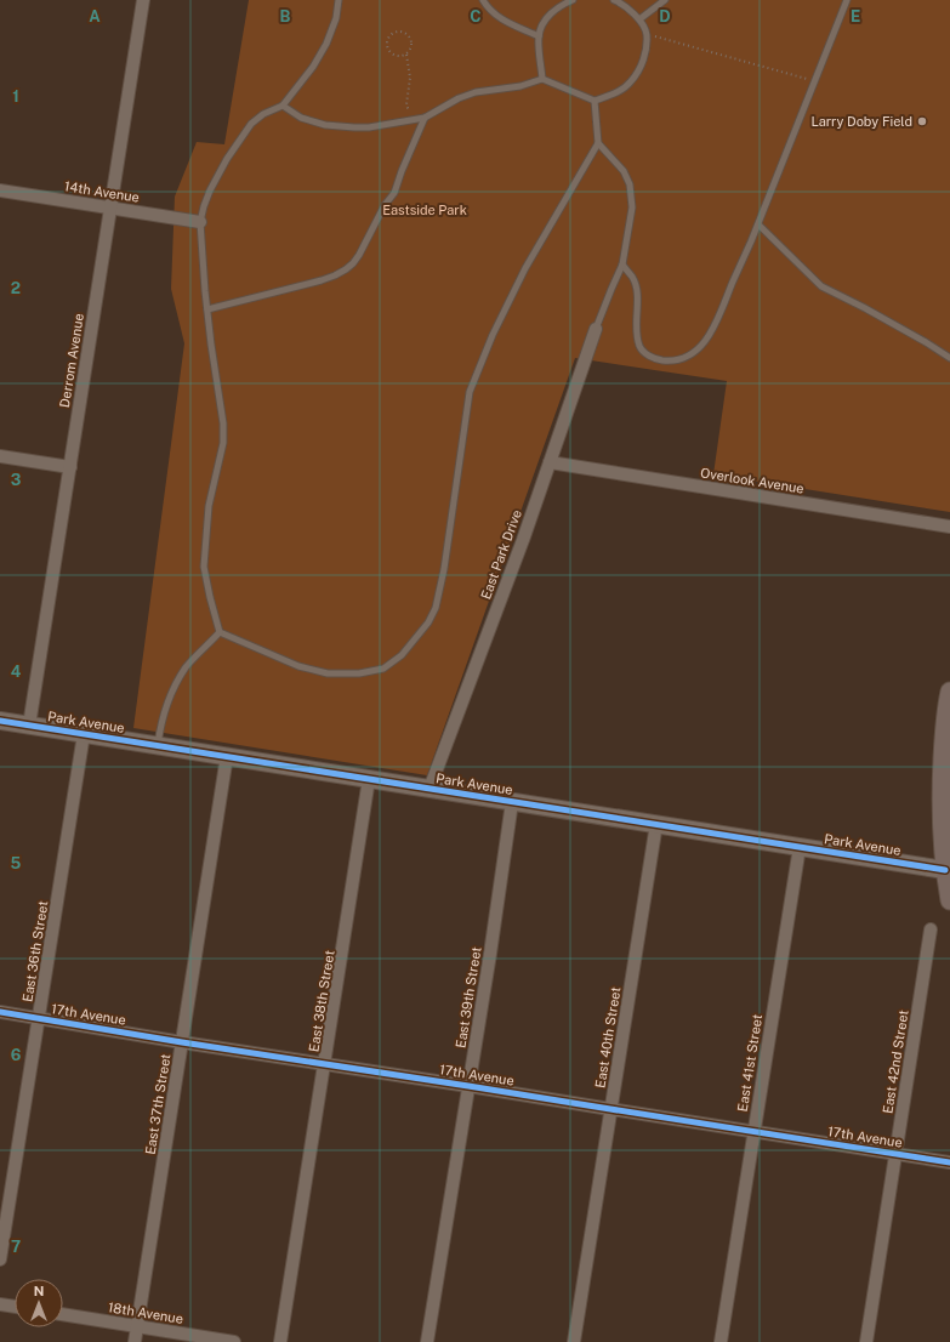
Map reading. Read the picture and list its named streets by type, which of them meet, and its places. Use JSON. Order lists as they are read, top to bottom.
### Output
{
  "streets": {
    "street": [
      "14th Avenue",
      "Derrom Avenue",
      "Overlook Avenue",
      "East Park Drive",
      "Park Avenue",
      "East 36th Street",
      "East 39th Street",
      "East 38th Street",
      "17th Avenue",
      "East 40th Street",
      "East 42nd Street",
      "East 41st Street",
      "East 37th Street",
      "18th Avenue"
    ]
  },
  "crossings": [
    ["14th Avenue", "Derrom Avenue"],
    ["Derrom Avenue", "Park Avenue"],
    ["Overlook Avenue", "East Park Drive"],
    ["East Park Drive", "Park Avenue"],
    ["Park Avenue", "East 36th Street"],
    ["Park Avenue", "East 39th Street"],
    ["Park Avenue", "East 38th Street"],
    ["Park Avenue", "East 40th Street"],
    ["Park Avenue", "East 41st Street"],
    ["Park Avenue", "East 37th Street"],
    ["East 36th Street", "17th Avenue"],
    ["East 39th Street", "17th Avenue"],
    ["East 38th Street", "17th Avenue"],
    ["17th Avenue", "East 40th Street"],
    ["17th Avenue", "East 42nd Street"],
    ["17th Avenue", "East 41st Street"],
    ["17th Avenue", "East 37th Street"],
    ["East 37th Street", "18th Avenue"]
  ],
  "parks": ["Eastside Park"],
  "places": ["Larry Doby Field"],
  "north": "top",
  "grid": {
    "columns": [
      "A",
      "B",
      "C",
      "D",
      "E"
    ],
    "rows": [
      "1",
      "2",
      "3",
      "4",
      "5",
      "6",
      "7"
    ]
  }
}
